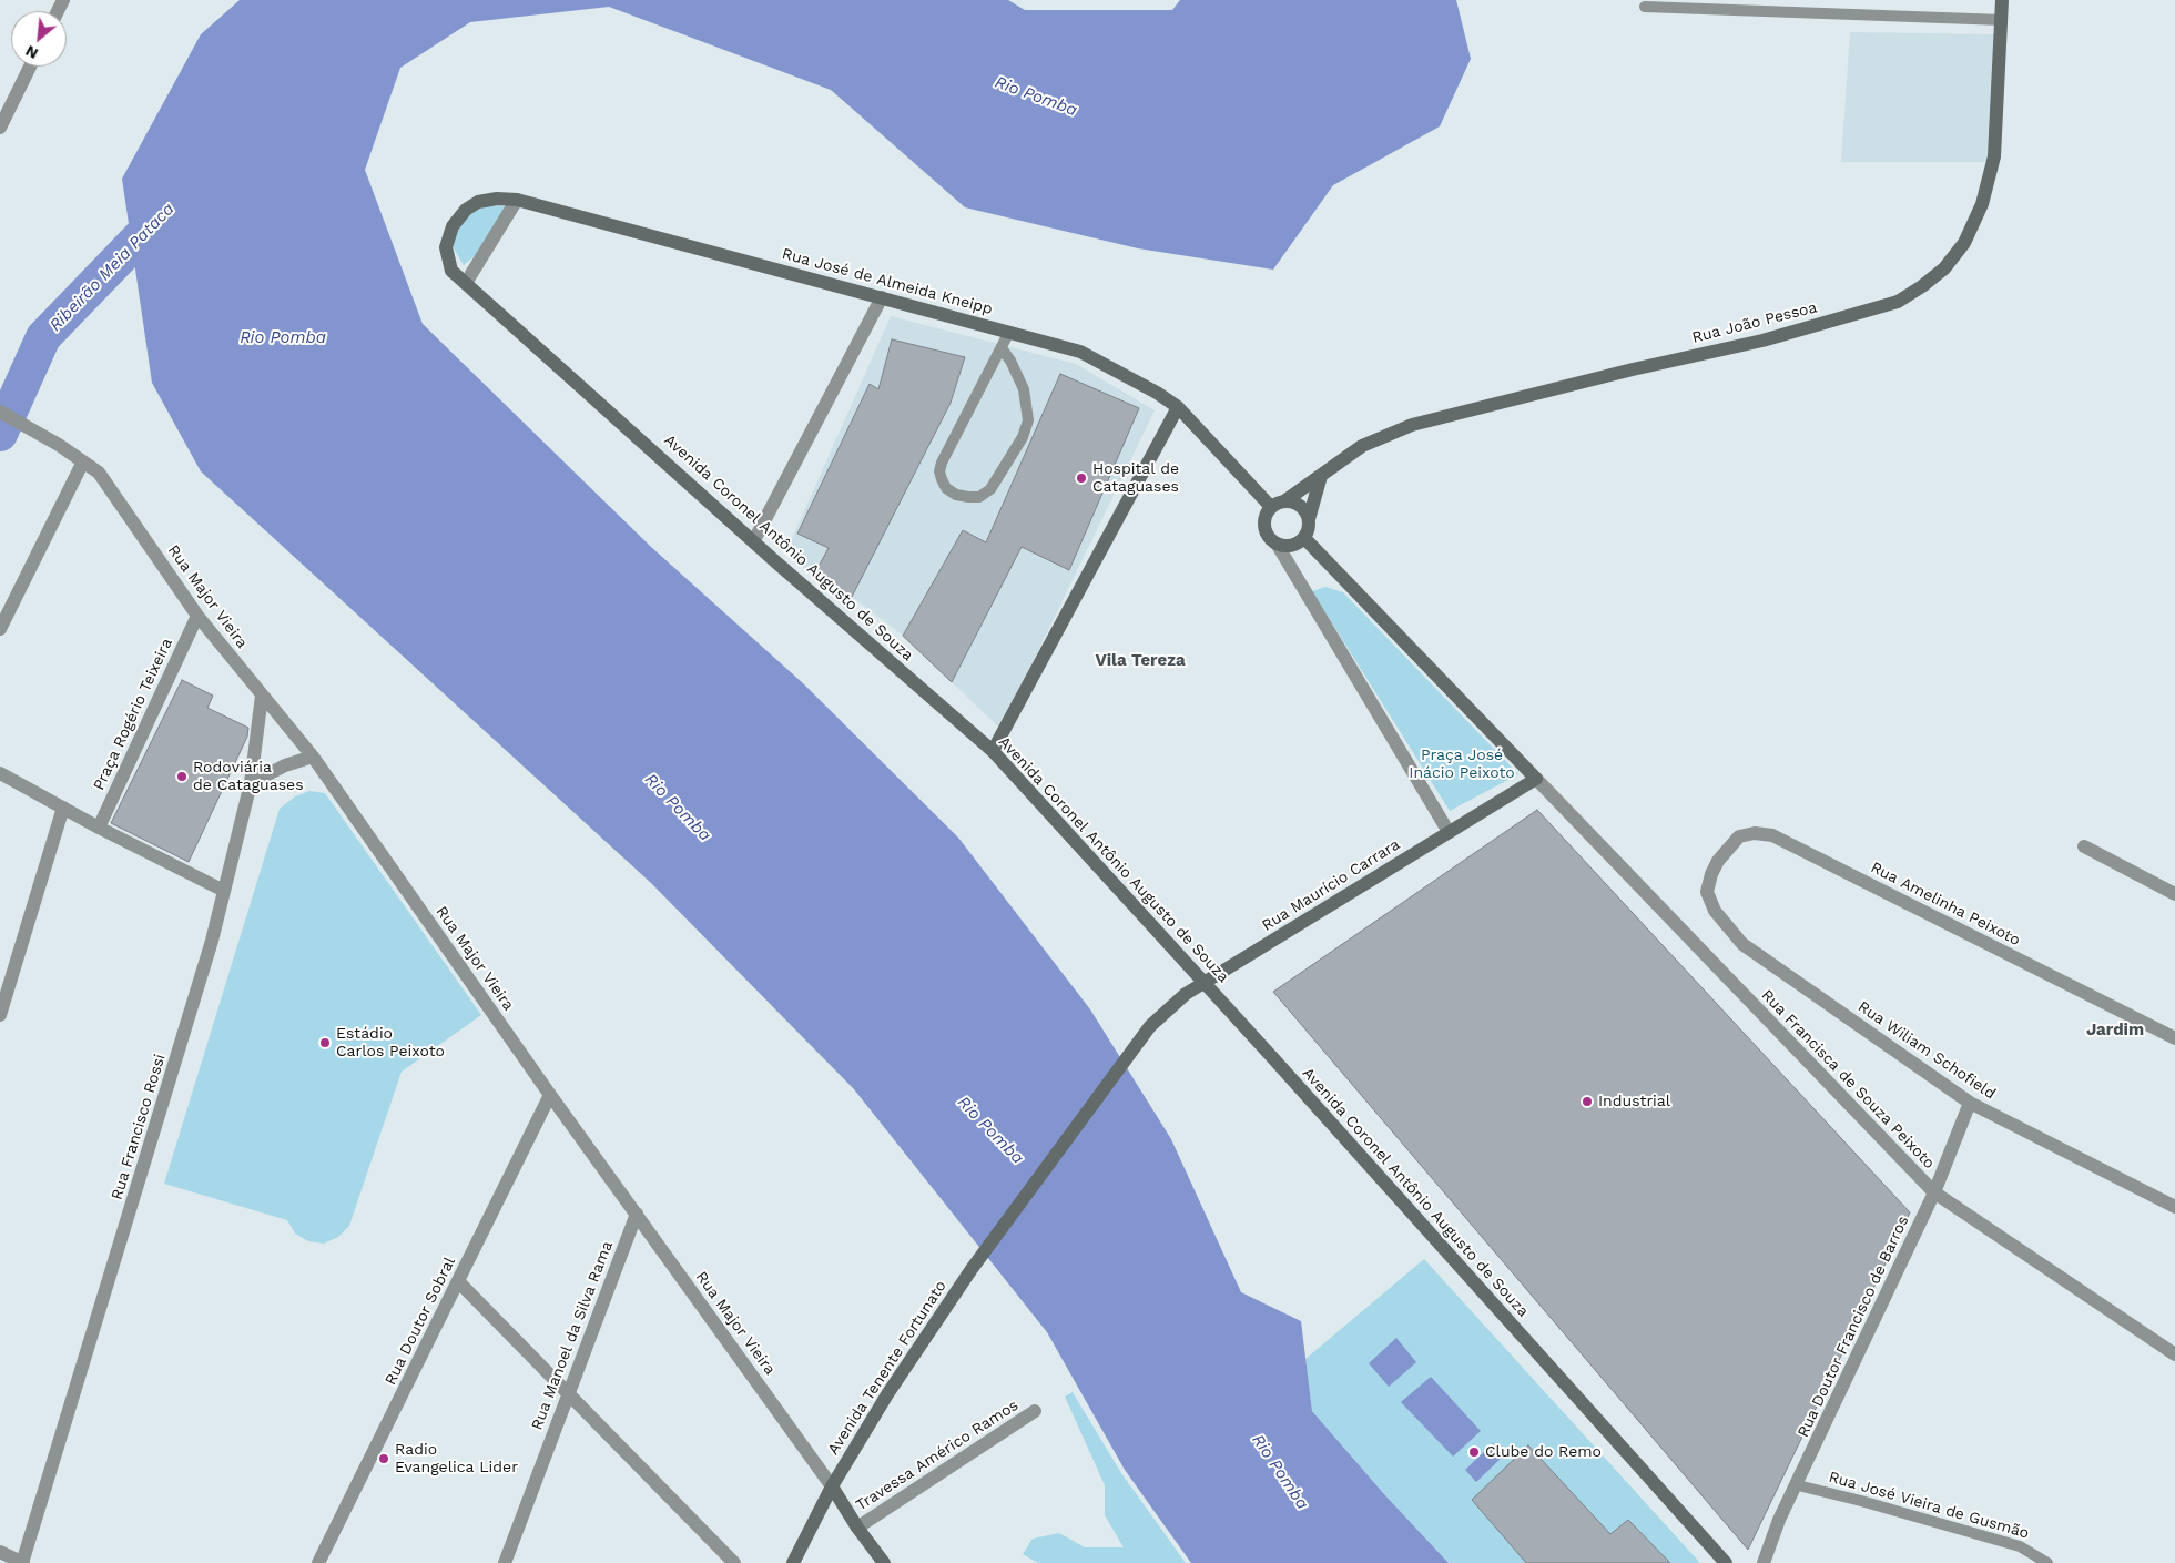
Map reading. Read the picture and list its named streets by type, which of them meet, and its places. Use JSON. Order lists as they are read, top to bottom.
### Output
{
  "streets": {
    "street": [
      "Rua José de Almeida Kneipp",
      "Rua João Pessoa",
      "Avenida Coronel Antônio Augusto de Souza",
      "Rua Major Vieira",
      "Praça Rogério Teixeira",
      "Rua Maurício Carrara",
      "Rua Amelinha Peixoto",
      "Rua Wiliam Schofield",
      "Rua Francisca de Souza Peixoto",
      "Rua Francisco Rossi",
      "Rua Doutor Sobral",
      "Rua Doutor Francisco de Barros",
      "Rua Manoel da Silva Rama",
      "Avenida Tenente Fortunato",
      "Travessa Américo Ramos"
    ],
    "lane": ["Rua José Vieira de Gusmão"]
  },
  "crossings": [
    ["Rua José de Almeida Kneipp", "Rua João Pessoa"],
    ["Rua José de Almeida Kneipp", "Avenida Coronel Antônio Augusto de Souza"],
    ["Avenida Coronel Antônio Augusto de Souza", "Rua Maurício Carrara"],
    ["Rua Major Vieira", "Praça Rogério Teixeira"],
    ["Rua Major Vieira", "Rua Francisco Rossi"],
    ["Rua Major Vieira", "Rua Doutor Sobral"],
    ["Rua Major Vieira", "Rua Manoel da Silva Rama"],
    ["Rua Major Vieira", "Avenida Tenente Fortunato"],
    ["Rua Major Vieira", "Travessa Américo Ramos"],
    ["Rua Maurício Carrara", "Rua Francisca de Souza Peixoto"],
    ["Rua Maurício Carrara", "Avenida Tenente Fortunato"],
    ["Rua Amelinha Peixoto", "Rua Wiliam Schofield"],
    ["Rua Wiliam Schofield", "Rua Doutor Francisco de Barros"],
    ["Rua Francisca de Souza Peixoto", "Rua Doutor Francisco de Barros"],
    ["Rua Doutor Francisco de Barros", "Rua José Vieira de Gusmão"]
  ],
  "districts": ["Vila Tereza", "Jardim"],
  "water": ["Rio Pomba", "Ribeirão Meia Pataca"],
  "parks": ["Praça José Inácio Peixoto"],
  "places": [
    "Hospital de Cataguases",
    "Rodoviária de Cataguases",
    "Estádio Carlos Peixoto",
    "Industrial",
    "Clube do Remo",
    "Radio Evangelica Lider"
  ],
  "north": "bottom left"
}
